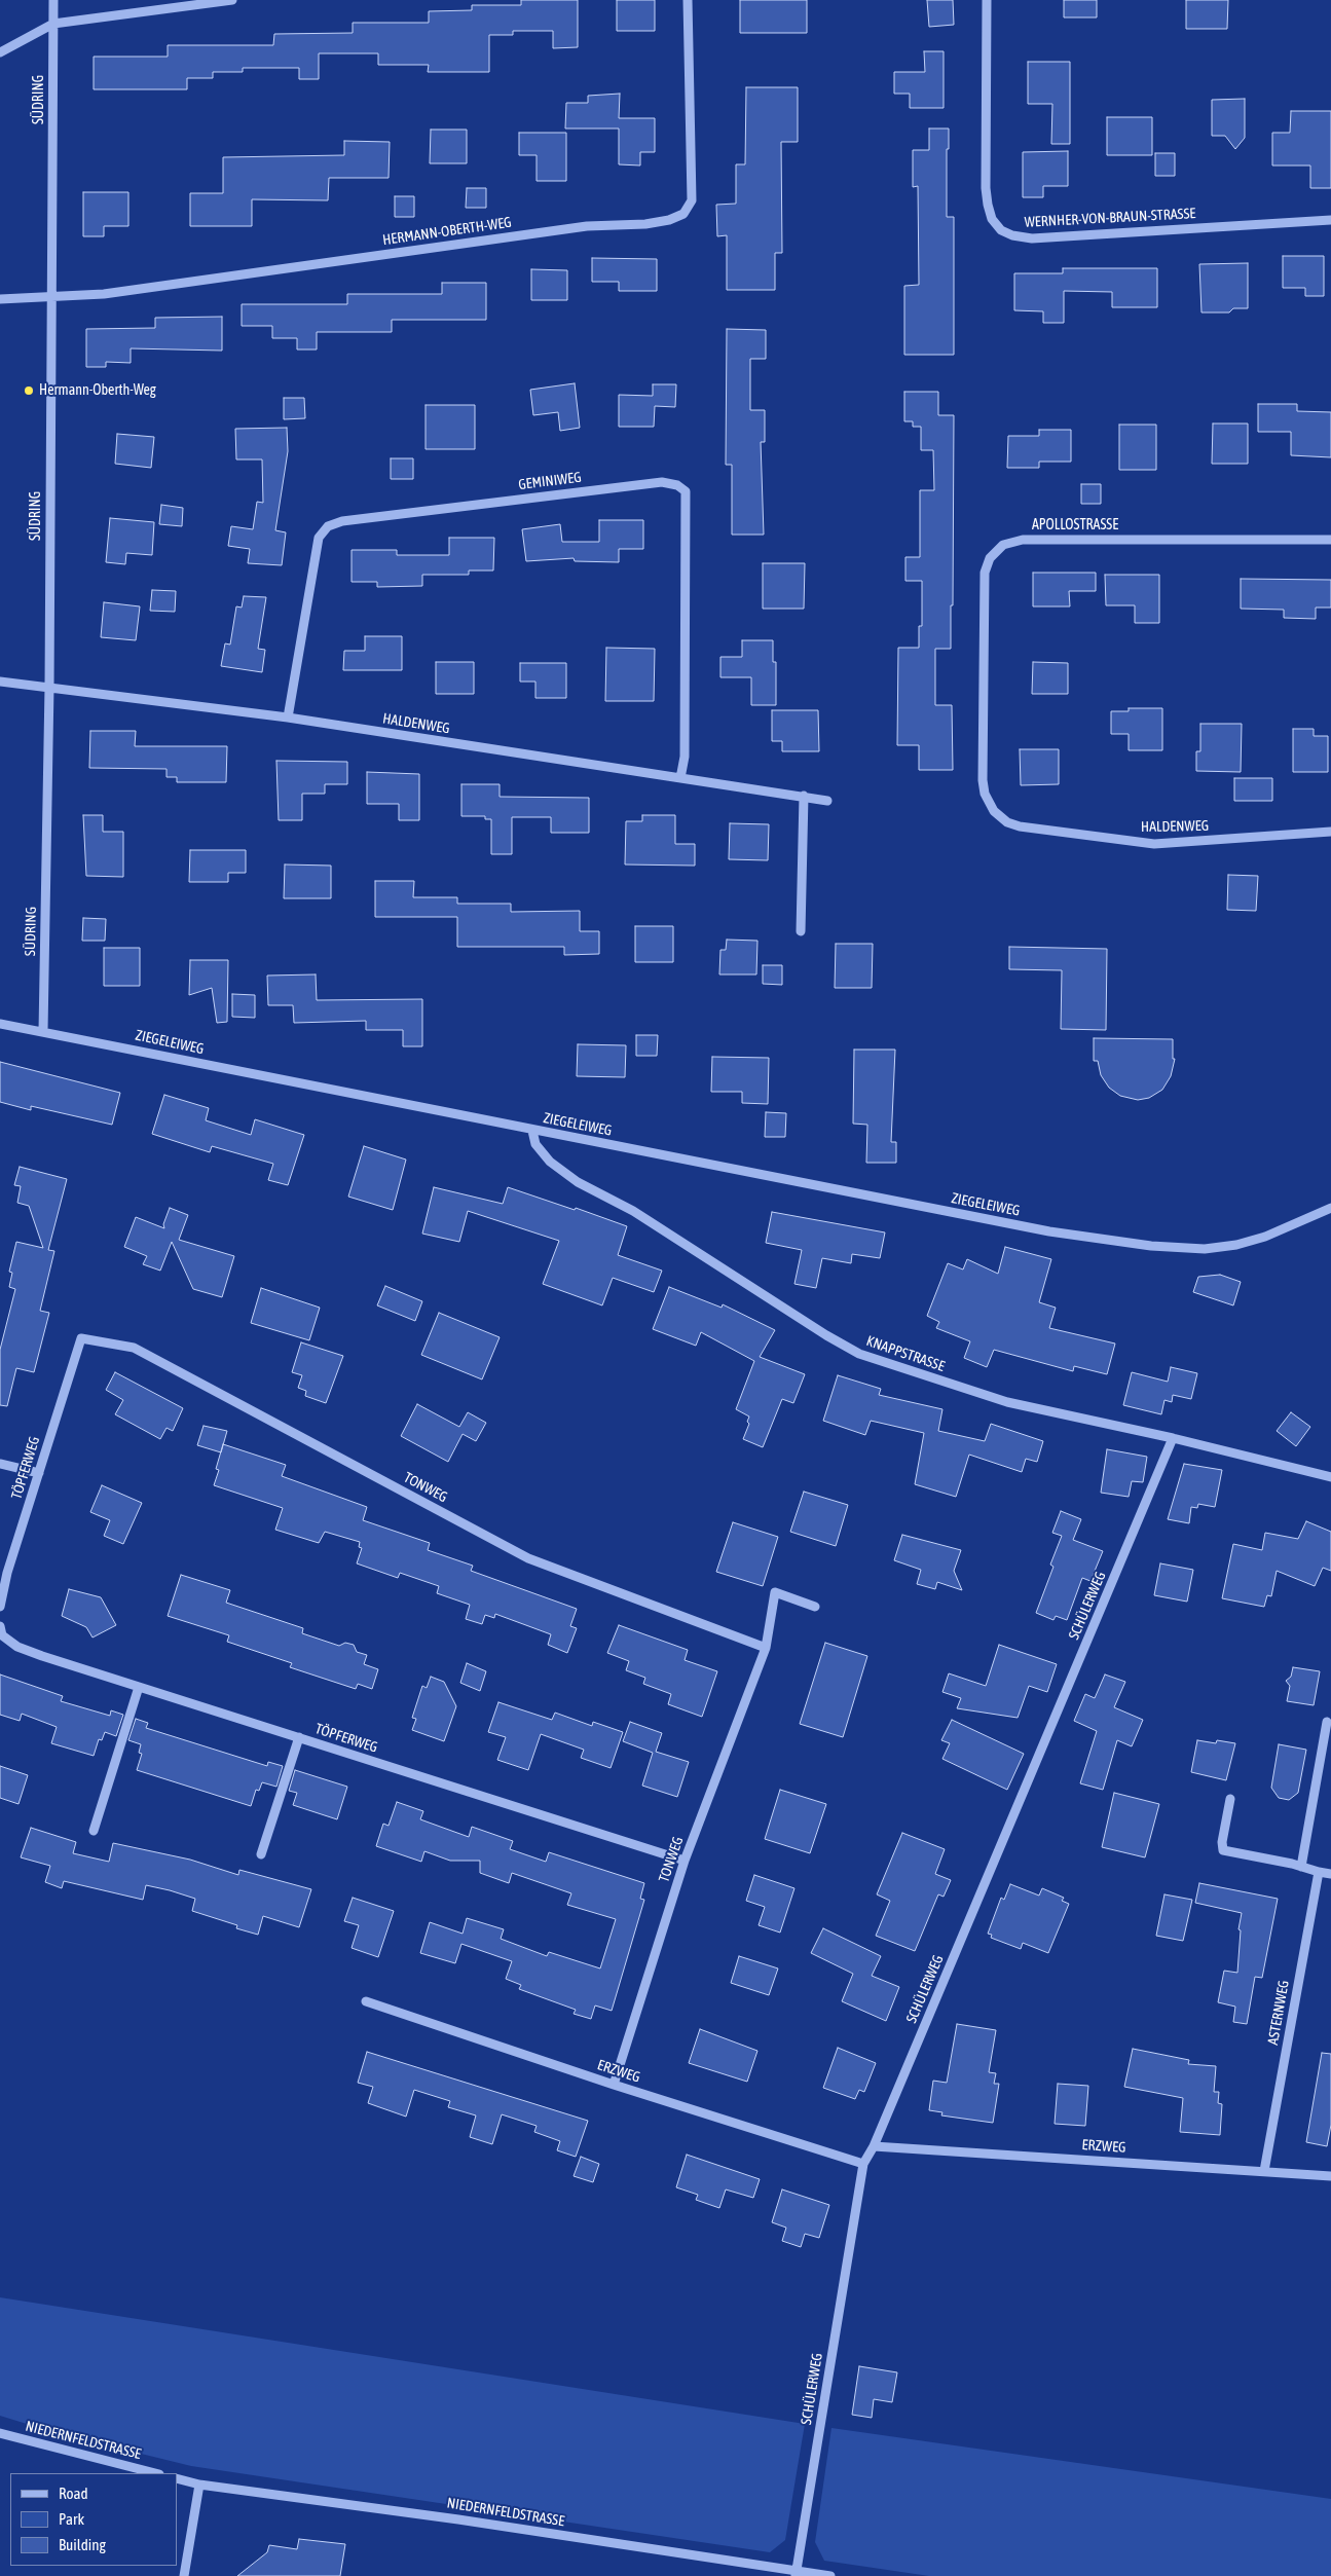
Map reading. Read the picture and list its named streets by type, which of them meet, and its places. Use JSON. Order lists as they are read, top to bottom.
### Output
{
  "streets": {
    "street": [
      "SÜDRING",
      "WERNHER-VON-BRAUN-STRASSE",
      "HERMANN-OBERTH-WEG",
      "GEMINIWEG",
      "APOLLOSTRASSE",
      "HALDENWEG",
      "ZIEGELEIWEG",
      "KNAPPSTRASSE",
      "TÖPFERWEG",
      "TONWEG",
      "SCHÜLERWEG",
      "ASTERNWEG",
      "ERZWEG",
      "NIEDERNFELDSTRASSE"
    ]
  },
  "crossings": [
    ["SÜDRING", "HERMANN-OBERTH-WEG"],
    ["SÜDRING", "HALDENWEG"],
    ["SÜDRING", "ZIEGELEIWEG"],
    ["GEMINIWEG", "HALDENWEG"],
    ["APOLLOSTRASSE", "HALDENWEG"],
    ["ZIEGELEIWEG", "KNAPPSTRASSE"],
    ["KNAPPSTRASSE", "SCHÜLERWEG"],
    ["TÖPFERWEG", "TONWEG"],
    ["TONWEG", "ERZWEG"],
    ["SCHÜLERWEG", "ERZWEG"],
    ["SCHÜLERWEG", "NIEDERNFELDSTRASSE"],
    ["ASTERNWEG", "ERZWEG"]
  ],
  "places": ["Hermann-Oberth-Weg"],
  "legend": ["Road", "Park", "Building"]
}
